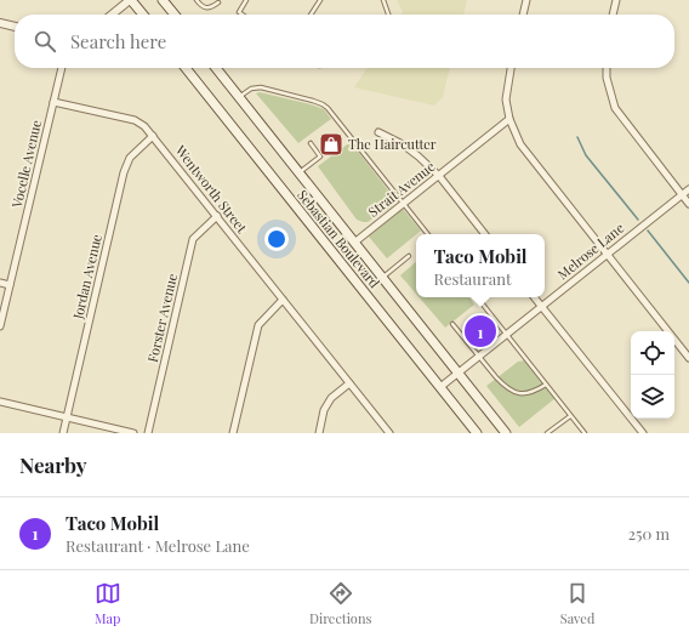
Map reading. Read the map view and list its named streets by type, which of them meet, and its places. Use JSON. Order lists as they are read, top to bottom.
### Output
{
  "streets": {
    "main road": ["Sebastian Boulevard"],
    "street": [
      "Vocelle Avenue",
      "Wentworth Street",
      "Strait Avenue",
      "Melrose Lane",
      "Jordan Avenue",
      "Forster Avenue"
    ]
  },
  "crossings": [
    ["Vocelle Avenue", "Wentworth Street"],
    ["Wentworth Street", "Jordan Avenue"],
    ["Wentworth Street", "Forster Avenue"],
    ["Strait Avenue", "Sebastian Boulevard"],
    ["Sebastian Boulevard", "Melrose Lane"]
  ],
  "places": {
    "shop": ["The Haircutter"]
  },
  "page": {
    "search": "Search here",
    "popup": ["Taco Mobil", "Restaurant"],
    "pins": "1",
    "heading": "Nearby",
    "list": [
      {
        "mark": "1",
        "name": "Taco Mobil",
        "note": "Restaurant · Melrose Lane",
        "value": "250 m"
      }
    ],
    "nav": ["Map", "Directions", "Saved"]
  }
}
